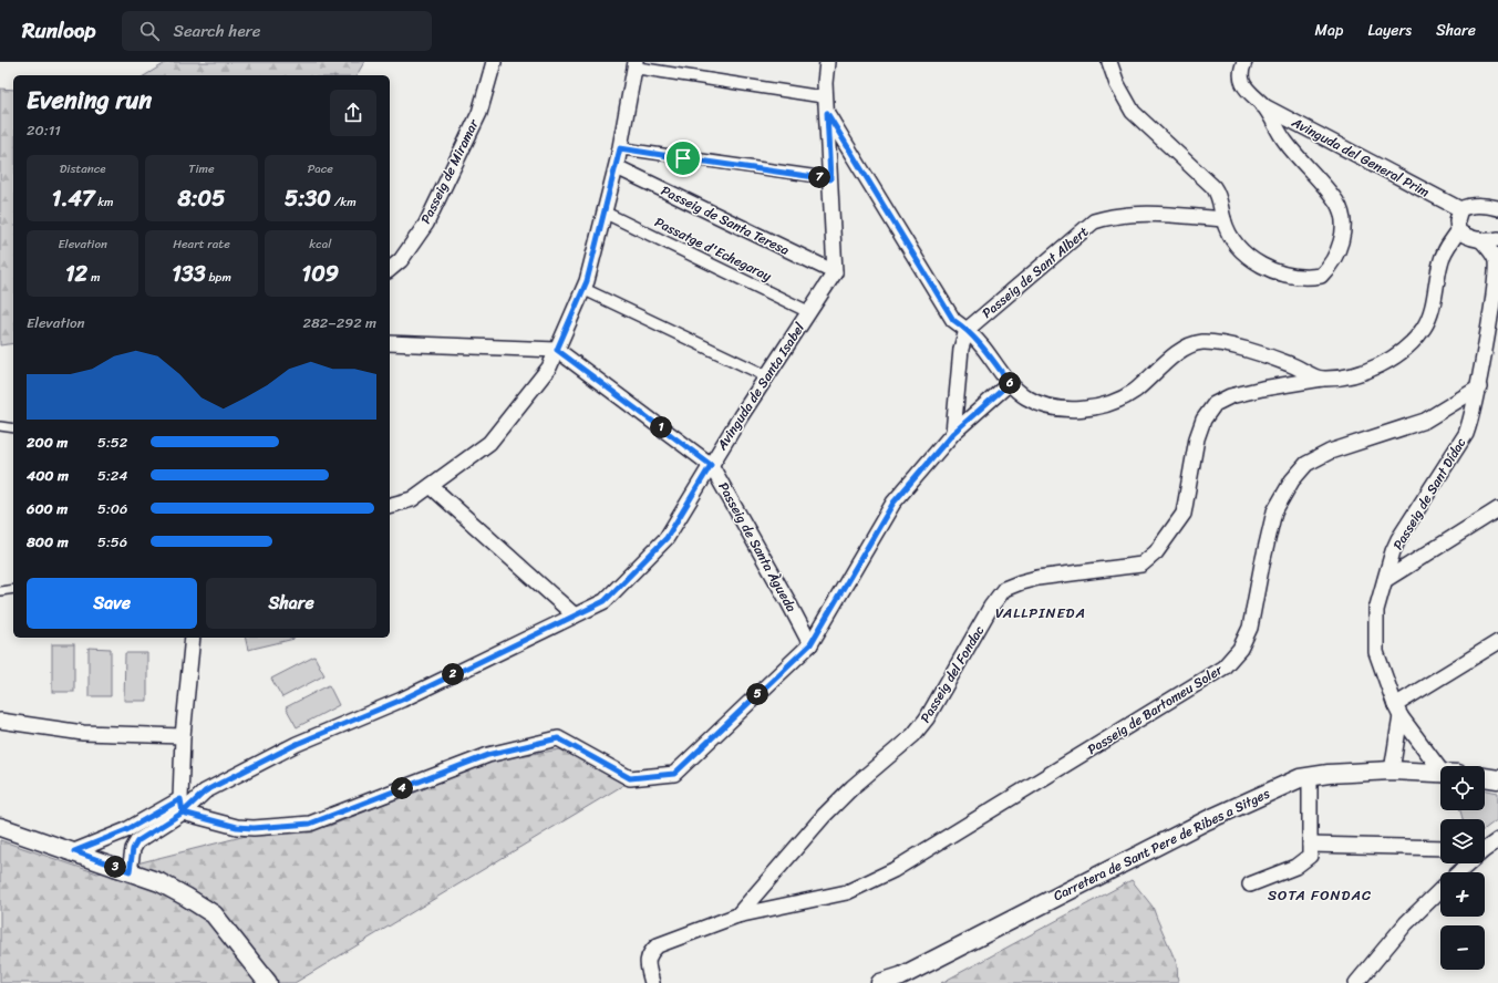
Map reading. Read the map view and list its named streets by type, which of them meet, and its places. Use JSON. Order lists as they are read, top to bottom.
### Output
{
  "streets": {
    "street": [
      "Avinguda del General Prim",
      "Passeig de Miramar",
      "Passeig de Santa Teresa",
      "Passatge d'Echegaray",
      "Passeig de Sant Albert",
      "Avinguda de Santa Isabel",
      "Passeig de Sant Dídac",
      "Passeig de Santa Àgueda",
      "Passeig del Fondac",
      "Passeig de Bartomeu Soler",
      "Carretera de Sant Pere de Ribes a Sitges"
    ]
  },
  "crossings": [
    ["Passeig de Santa Teresa", "Avinguda de Santa Isabel"],
    ["Passatge d'Echegaray", "Avinguda de Santa Isabel"],
    ["Avinguda de Santa Isabel", "Passeig de Santa Àgueda"],
    ["Passeig de Sant Dídac", "Passeig de Bartomeu Soler"],
    ["Passeig de Sant Dídac", "Carretera de Sant Pere de Ribes a Sitges"],
    ["Passeig del Fondac", "Passeig de Bartomeu Soler"]
  ],
  "districts": ["VALLPINEDA", "SOTA FONDAC"],
  "page": {
    "header": "Runloop",
    "search": "Search here",
    "nav": ["Map", "Layers", "Share"],
    "heading": ["Evening run", "20:11"],
    "stats": [
      ["Distance", "1.47 km"],
      ["Time", "8:05"],
      ["Pace", "5:30 /km"],
      ["Elevation", "12 m"],
      ["Heart rate", "133 bpm"],
      ["kcal", "109"]
    ],
    "pins": [
      "7",
      "6",
      "1",
      "2",
      "5",
      "4",
      "3"
    ],
    "chart": ["Elevation", "282–292 m"],
    "list": [
      {
        "name": "200 m",
        "note": "5:52"
      },
      {
        "name": "400 m",
        "note": "5:24"
      },
      {
        "name": "600 m",
        "note": "5:06"
      },
      {
        "name": "800 m",
        "note": "5:56"
      }
    ],
    "buttons": ["Save", "Share"],
    "map_buttons": ["+", "−"]
  }
}
